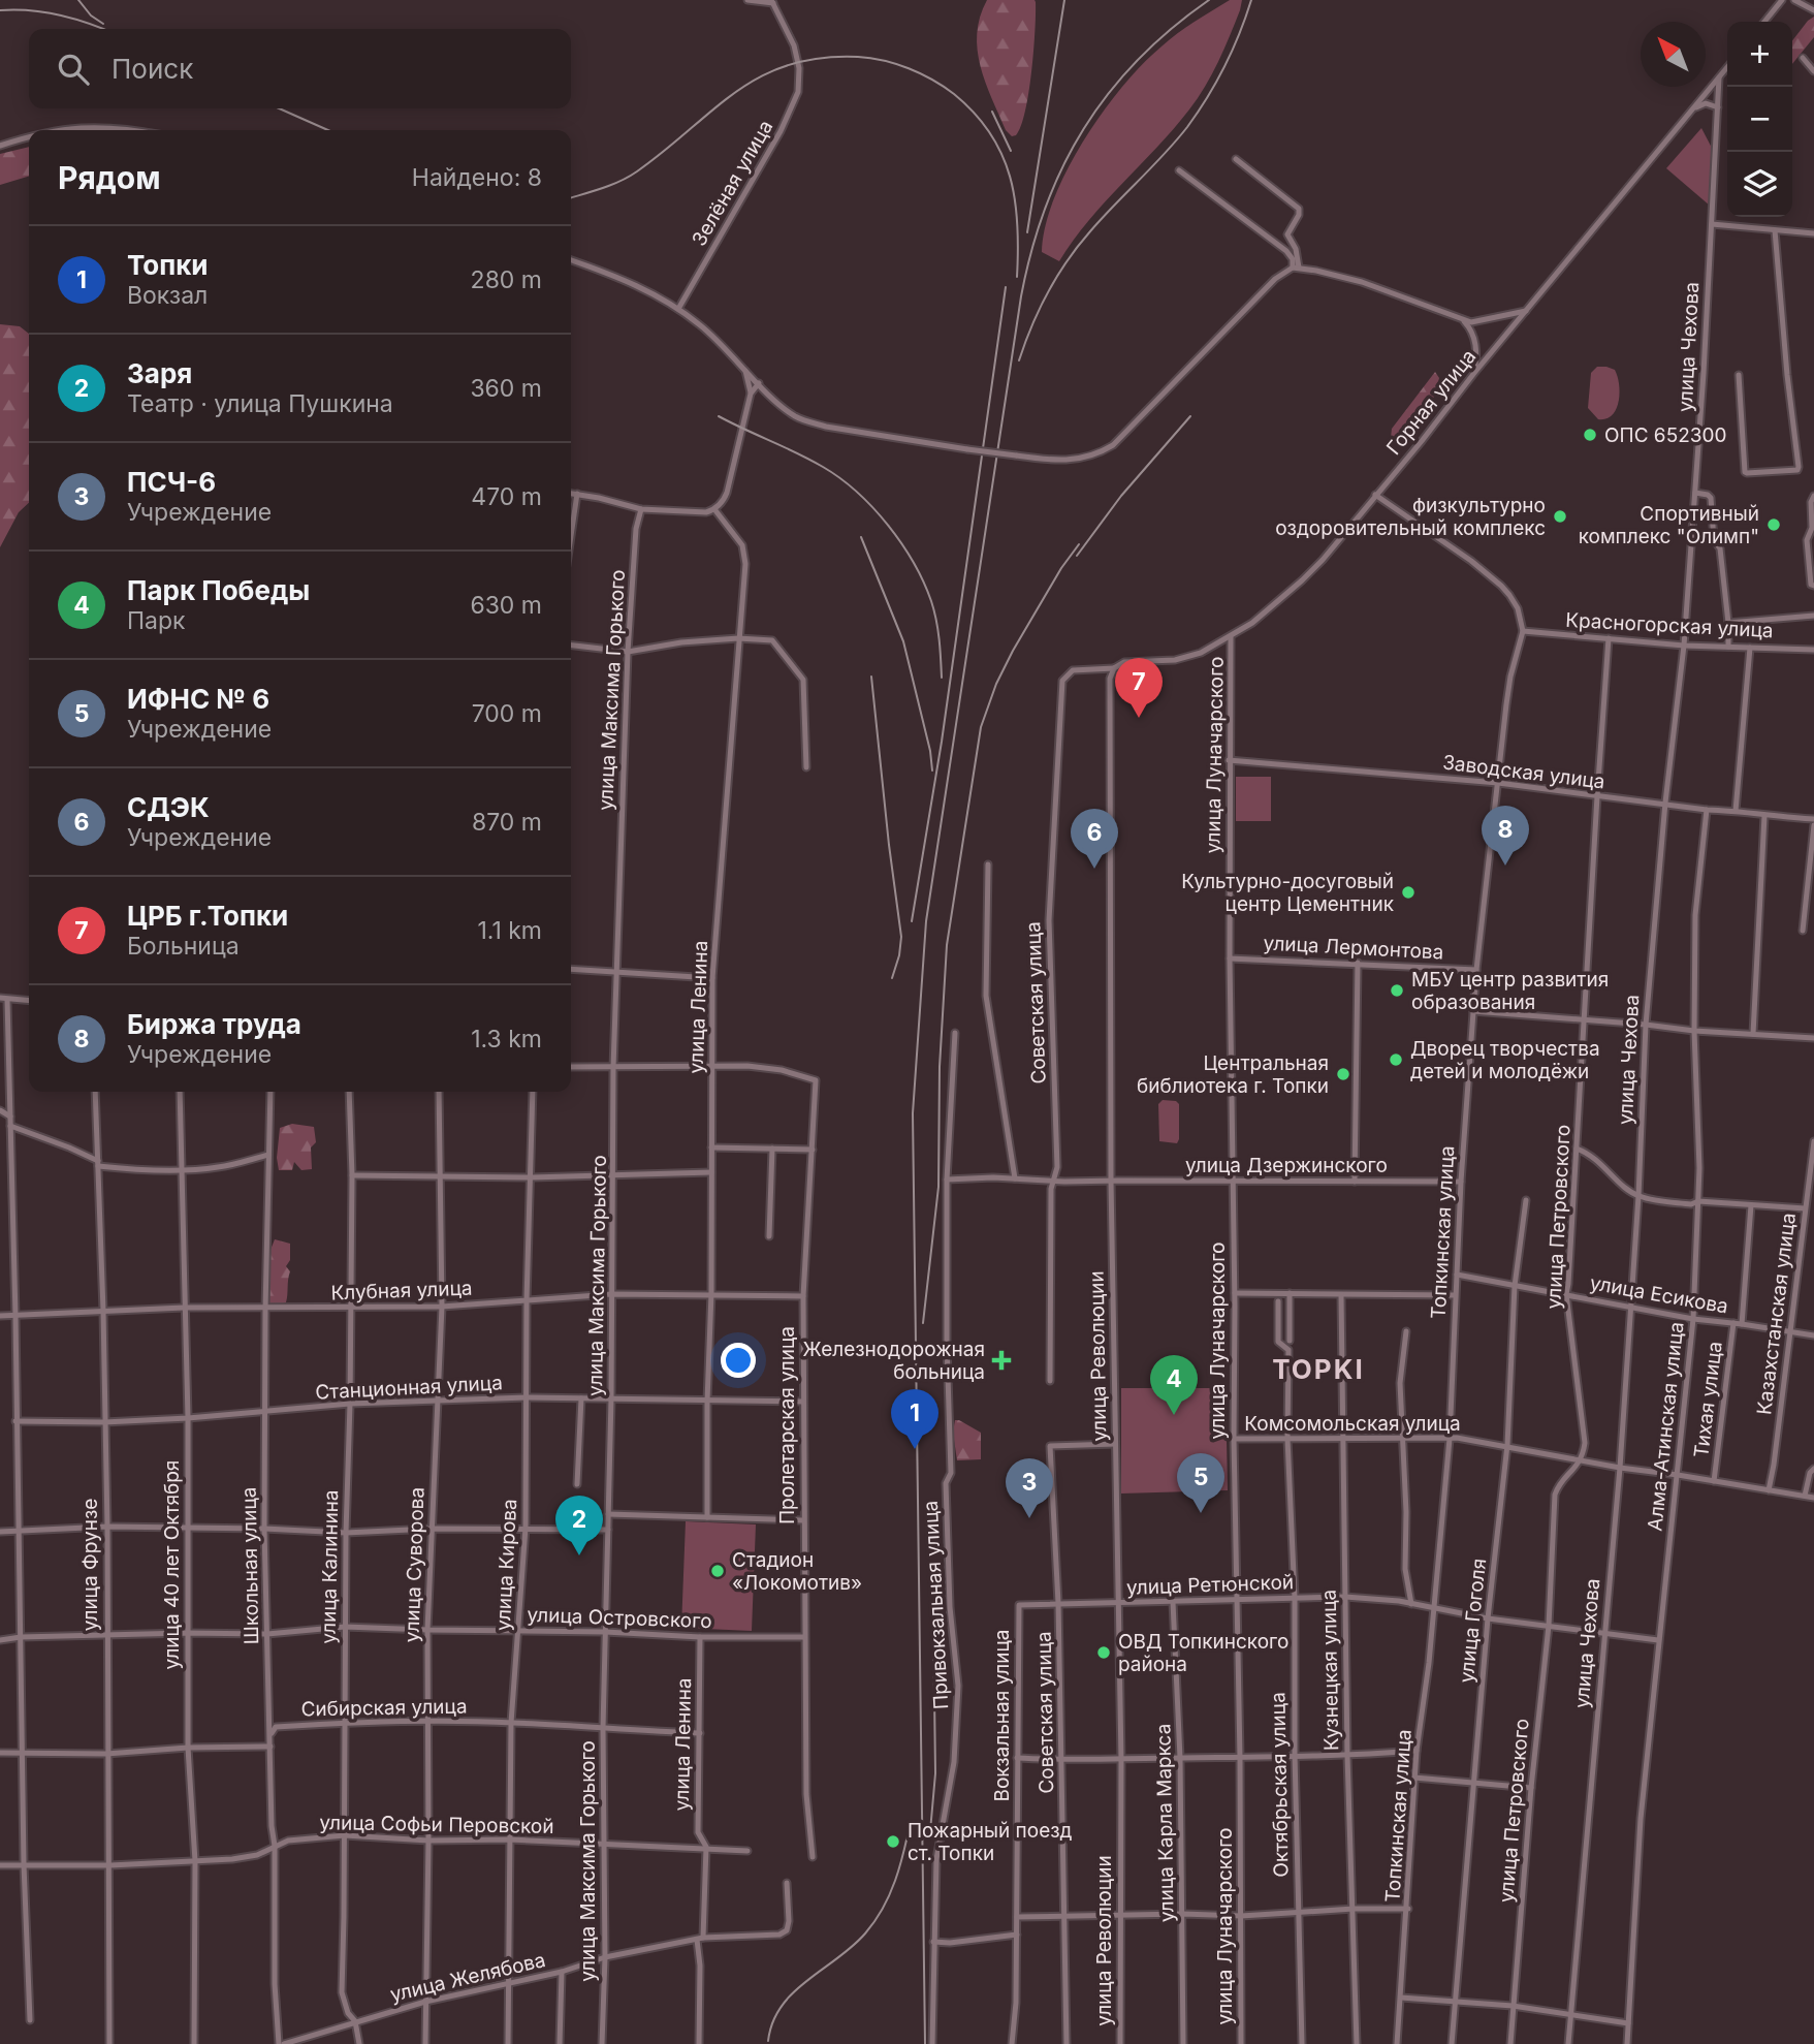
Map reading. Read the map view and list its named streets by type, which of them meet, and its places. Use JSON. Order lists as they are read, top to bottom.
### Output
{
  "streets": {
    "street": [
      "Зелёная улица",
      "улица Чехова",
      "Горная улица",
      "Красногорская улица",
      "улица Максима Горького",
      "улица Луначарского",
      "Заводская улица",
      "улица Лермонтова",
      "Советская улица",
      "улица Ленина",
      "улица Дзержинского",
      "улица Петровского",
      "Топкинская улица",
      "Клубная улица",
      "улица Есикова",
      "Казахстанская улица",
      "улица Революции",
      "Станционная улица",
      "Тихая улица",
      "Комсомольская улица",
      "Пролетарская улица",
      "Алма-Атинская улица",
      "улица Фрунзе",
      "улица 40 лет Октября",
      "улица Суворова",
      "улица Кирова",
      "Школьная улица",
      "улица Калинина",
      "улица Ретюнской",
      "Привокзальная улица",
      "улица Островского",
      "улица Гоголя",
      "Кузнецкая улица",
      "Сибирская улица",
      "Вокзальная улица",
      "Октябрьская улица",
      "улица Карла Маркса",
      "улица Софьи Перовской",
      "улица Желябова"
    ]
  },
  "crossings": [
    ["улица Чехова", "Горная улица"],
    ["улица Чехова", "Красногорская улица"],
    ["улица Чехова", "Заводская улица"],
    ["улица Чехова", "улица Есикова"],
    ["улица Чехова", "Комсомольская улица"],
    ["улица Чехова", "улица Ретюнской"],
    ["Горная улица", "улица Луначарского"],
    ["Горная улица", "Советская улица"],
    ["Горная улица", "улица Революции"],
    ["Красногорская улица", "улица Петровского"],
    ["Красногорская улица", "Топкинская улица"],
    ["улица Максима Горького", "Клубная улица"],
    ["улица Максима Горького", "Станционная улица"],
    ["улица Максима Горького", "улица Островского"],
    ["улица Максима Горького", "Сибирская улица"],
    ["улица Максима Горького", "улица Софьи Перовской"],
    ["улица Максима Горького", "улица Желябова"],
    ["улица Луначарского", "Заводская улица"],
    ["улица Луначарского", "улица Лермонтова"],
    ["улица Луначарского", "улица Дзержинского"],
    ["улица Луначарского", "Комсомольская улица"],
    ["улица Луначарского", "улица Ретюнской"],
    ["Заводская улица", "улица Петровского"],
    ["Заводская улица", "Топкинская улица"],
    ["Заводская улица", "Алма-Атинская улица"],
    ["улица Лермонтова", "Топкинская улица"],
    ["Советская улица", "улица Дзержинского"],
    ["Советская улица", "улица Революции"],
    ["Советская улица", "улица Ретюнской"],
    ["улица Ленина", "Клубная улица"],
    ["улица Ленина", "Станционная улица"],
    ["улица Ленина", "Пролетарская улица"],
    ["улица Ленина", "улица Островского"],
    ["улица Ленина", "Сибирская улица"],
    ["улица Ленина", "улица Софьи Перовской"],
    ["улица Ленина", "улица Желябова"],
    ["улица Дзержинского", "Топкинская улица"],
    ["улица Дзержинского", "улица Революции"],
    ["улица Дзержинского", "Привокзальная улица"],
    ["улица Петровского", "улица Есикова"],
    ["улица Петровского", "Комсомольская улица"],
    ["улица Петровского", "улица Ретюнской"],
    ["Топкинская улица", "улица Есикова"],
    ["Топкинская улица", "Комсомольская улица"],
    ["Топкинская улица", "улица Ретюнской"],
    ["Клубная улица", "Пролетарская улица"],
    ["Клубная улица", "улица Фрунзе"],
    ["Клубная улица", "улица 40 лет Октября"],
    ["Клубная улица", "улица Суворова"],
    ["Клубная улица", "улица Кирова"],
    ["Клубная улица", "Школьная улица"],
    ["Клубная улица", "улица Калинина"],
    ["улица Есикова", "Казахстанская улица"],
    ["улица Есикова", "Тихая улица"],
    ["улица Есикова", "Алма-Атинская улица"],
    ["улица Есикова", "улица Гоголя"],
    ["Казахстанская улица", "Комсомольская улица"],
    ["улица Революции", "улица Ретюнской"],
    ["Станционная улица", "Пролетарская улица"],
    ["Станционная улица", "улица Фрунзе"],
    ["Станционная улица", "улица 40 лет Октября"],
    ["Станционная улица", "улица Суворова"],
    ["Станционная улица", "улица Кирова"],
    ["Станционная улица", "Школьная улица"],
    ["Станционная улица", "улица Калинина"],
    ["Тихая улица", "Комсомольская улица"],
    ["Комсомольская улица", "Алма-Атинская улица"],
    ["Комсомольская улица", "улица Гоголя"],
    ["Комсомольская улица", "Кузнецкая улица"],
    ["Комсомольская улица", "Октябрьская улица"],
    ["Пролетарская улица", "улица Островского"],
    ["Алма-Атинская улица", "улица Ретюнской"],
    ["улица Фрунзе", "улица Островского"],
    ["улица Фрунзе", "улица Софьи Перовской"],
    ["улица 40 лет Октября", "улица Островского"],
    ["улица 40 лет Октября", "улица Софьи Перовской"],
    ["улица Суворова", "улица Островского"],
    ["улица Суворова", "Сибирская улица"],
    ["улица Суворова", "улица Софьи Перовской"],
    ["улица Суворова", "улица Желябова"],
    ["улица Кирова", "улица Островского"],
    ["улица Кирова", "Сибирская улица"],
    ["улица Кирова", "улица Софьи Перовской"],
    ["улица Кирова", "улица Желябова"],
    ["Школьная улица", "улица Островского"],
    ["Школьная улица", "Сибирская улица"],
    ["Школьная улица", "улица Софьи Перовской"],
    ["Школьная улица", "улица Желябова"],
    ["улица Калинина", "улица Островского"],
    ["улица Калинина", "Сибирская улица"],
    ["улица Калинина", "улица Софьи Перовской"],
    ["улица Калинина", "улица Желябова"],
    ["улица Ретюнской", "улица Гоголя"],
    ["улица Ретюнской", "Кузнецкая улица"],
    ["улица Ретюнской", "Вокзальная улица"],
    ["улица Ретюнской", "Октябрьская улица"],
    ["улица Ретюнской", "улица Карла Маркса"]
  ],
  "districts": ["TOPKI"],
  "places": {
    "other": [
      "ОПС 652300",
      "физкультурно оздоровительный комплекс",
      "Спортивный комплекс \"Олимп\"",
      "Культурно-досуговый центр Цементник",
      "МБУ центр развития образования",
      "Дворец творчества детей и молодёжи",
      "Центральная библиотека г. Топки",
      "Стадион «Локомотив»",
      "ОВД Топкинского района",
      "Пожарный поезд ст. Топки"
    ],
    "health": ["Железнодорожная больница"]
  },
  "north": "top left",
  "page": {
    "map_buttons": ["+", "−"],
    "search": "Поиск",
    "heading": ["Рядом", "Найдено: 8"],
    "list": [
      {
        "mark": "1",
        "name": "Топки",
        "note": "Вокзал",
        "value": "280 m"
      },
      {
        "mark": "2",
        "name": "Заря",
        "note": "Театр · улица Пушкина",
        "value": "360 m"
      },
      {
        "mark": "3",
        "name": "ПСЧ-6",
        "note": "Учреждение",
        "value": "470 m"
      },
      {
        "mark": "4",
        "name": "Парк Победы",
        "note": "Парк",
        "value": "630 m"
      },
      {
        "mark": "5",
        "name": "ИФНС № 6",
        "note": "Учреждение",
        "value": "700 m"
      },
      {
        "mark": "6",
        "name": "СДЭК",
        "note": "Учреждение",
        "value": "870 m"
      },
      {
        "mark": "7",
        "name": "ЦРБ г.Топки",
        "note": "Больница",
        "value": "1.1 km"
      },
      {
        "mark": "8",
        "name": "Биржа труда",
        "note": "Учреждение",
        "value": "1.3 km"
      }
    ],
    "pins": [
      "7",
      "8",
      "6",
      "4",
      "1",
      "5",
      "3",
      "2"
    ]
  }
}
